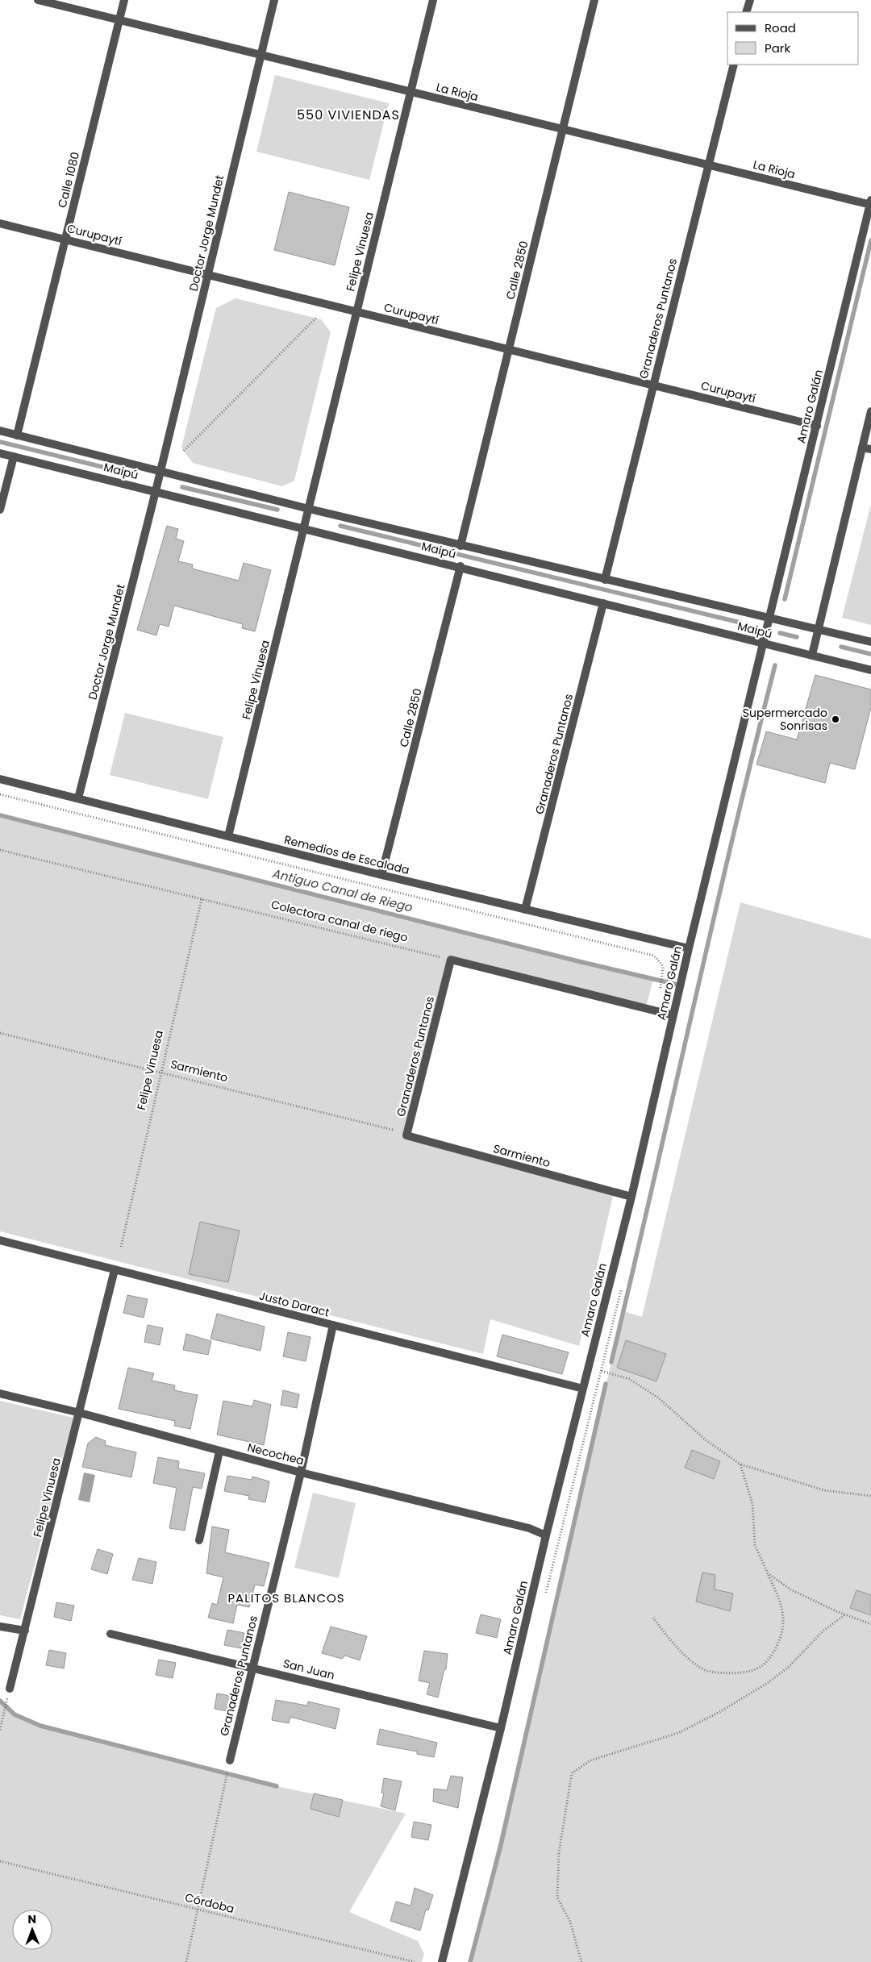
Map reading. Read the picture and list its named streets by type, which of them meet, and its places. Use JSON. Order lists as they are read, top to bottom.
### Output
{
  "streets": {
    "street": [
      "La Rioja",
      "Calle 1080",
      "Doctor Jorge Mundet",
      "Curupaytí",
      "Felipe Vinuesa",
      "Calle 2850",
      "Granaderos Puntanos",
      "Amaro Galán",
      "Maipú",
      "Remedios de Escalada",
      "Sarmiento",
      "Justo Daract",
      "Necochea",
      "San Juan"
    ],
    "path": ["Colectora canal de riego", "Córdoba"]
  },
  "crossings": [
    ["La Rioja", "Calle 1080"],
    ["La Rioja", "Doctor Jorge Mundet"],
    ["La Rioja", "Felipe Vinuesa"],
    ["La Rioja", "Calle 2850"],
    ["La Rioja", "Granaderos Puntanos"],
    ["La Rioja", "Amaro Galán"],
    ["Calle 1080", "Curupaytí"],
    ["Calle 1080", "Maipú"],
    ["Doctor Jorge Mundet", "Curupaytí"],
    ["Doctor Jorge Mundet", "Maipú"],
    ["Doctor Jorge Mundet", "Remedios de Escalada"],
    ["Curupaytí", "Felipe Vinuesa"],
    ["Curupaytí", "Calle 2850"],
    ["Curupaytí", "Granaderos Puntanos"],
    ["Curupaytí", "Amaro Galán"],
    ["Felipe Vinuesa", "Maipú"],
    ["Felipe Vinuesa", "Remedios de Escalada"],
    ["Felipe Vinuesa", "Colectora canal de riego"],
    ["Felipe Vinuesa", "Sarmiento"],
    ["Felipe Vinuesa", "Justo Daract"],
    ["Felipe Vinuesa", "Necochea"],
    ["Calle 2850", "Maipú"],
    ["Calle 2850", "Remedios de Escalada"],
    ["Granaderos Puntanos", "Maipú"],
    ["Granaderos Puntanos", "Remedios de Escalada"],
    ["Granaderos Puntanos", "Colectora canal de riego"],
    ["Granaderos Puntanos", "Sarmiento"],
    ["Granaderos Puntanos", "Justo Daract"],
    ["Granaderos Puntanos", "Necochea"],
    ["Granaderos Puntanos", "San Juan"],
    ["Amaro Galán", "Maipú"],
    ["Amaro Galán", "Remedios de Escalada"],
    ["Amaro Galán", "Sarmiento"],
    ["Amaro Galán", "Justo Daract"],
    ["Amaro Galán", "Necochea"],
    ["Amaro Galán", "San Juan"]
  ],
  "districts": ["550 VIVIENDAS", "PALITOS BLANCOS"],
  "water": ["Antiguo Canal de Riego"],
  "places": ["Supermercado Sonrisas"],
  "legend": ["Road", "Park"],
  "north": "top"
}
